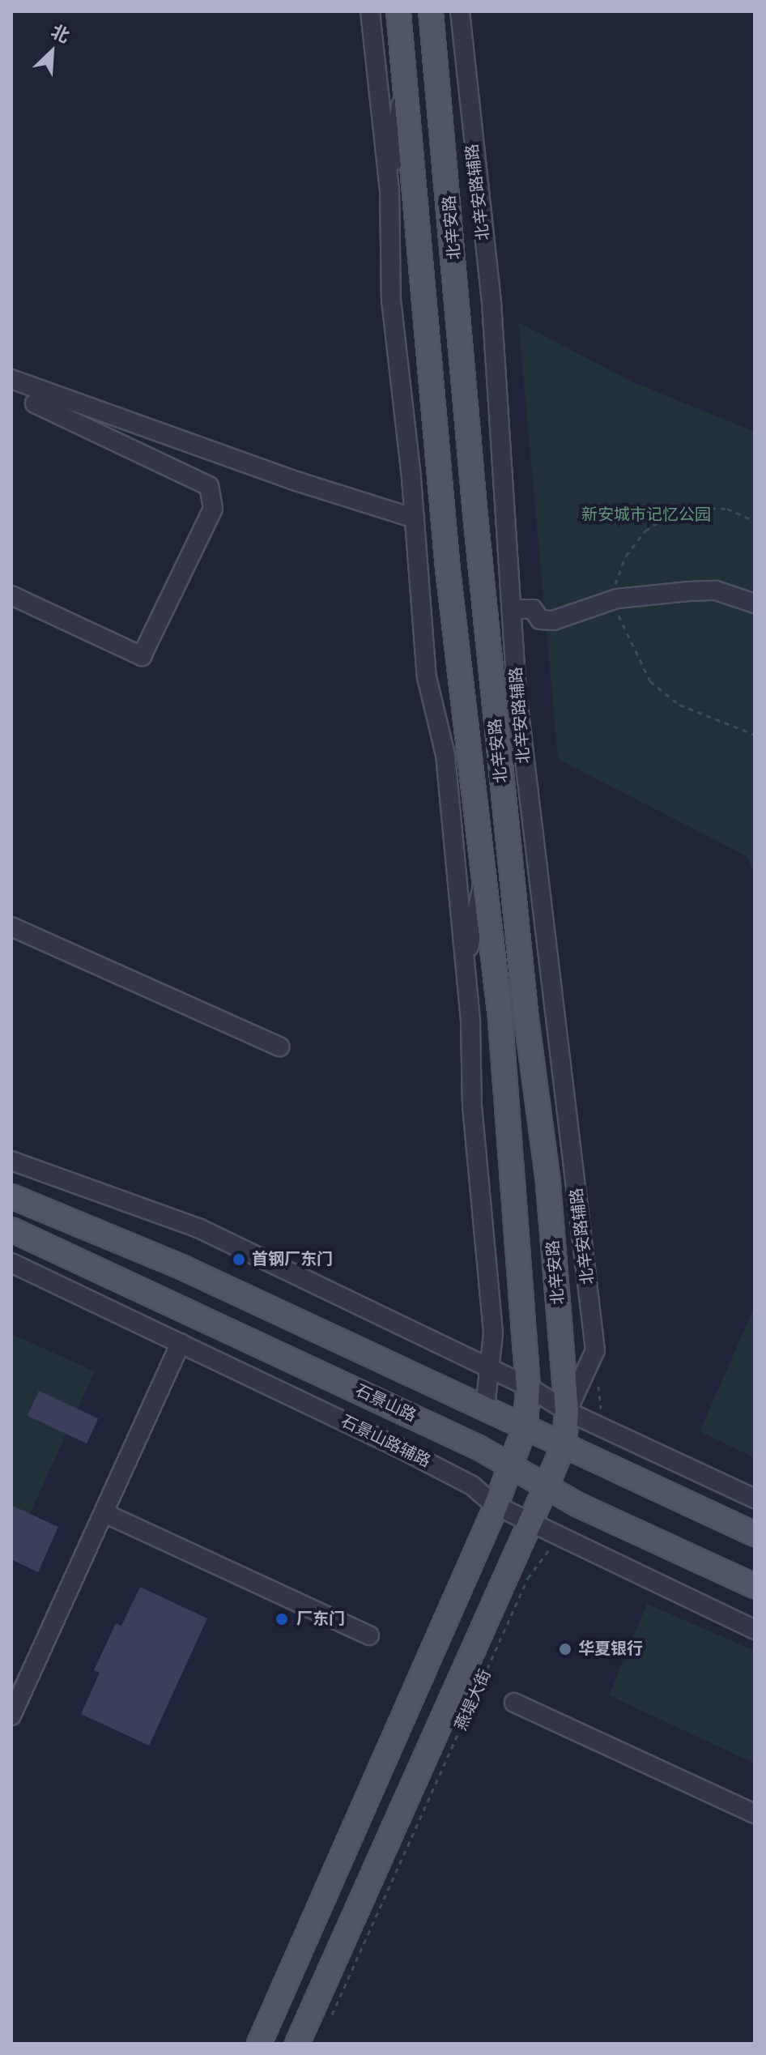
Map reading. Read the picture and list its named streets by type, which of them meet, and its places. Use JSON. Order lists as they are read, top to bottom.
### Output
{
  "streets": {
    "main road": ["北辛安路", "石景山路", "燕堤大街"],
    "street": ["北辛安路辅路", "石景山路辅路"]
  },
  "crossings": [
    ["北辛安路", "石景山路"],
    ["北辛安路", "燕堤大街"],
    ["石景山路", "燕堤大街"],
    ["石景山路辅路", "燕堤大街"]
  ],
  "parks": ["新安城市记忆公园"],
  "places": ["首钢厂东门", "厂东门", "华夏银行"],
  "north": "top right"
}
